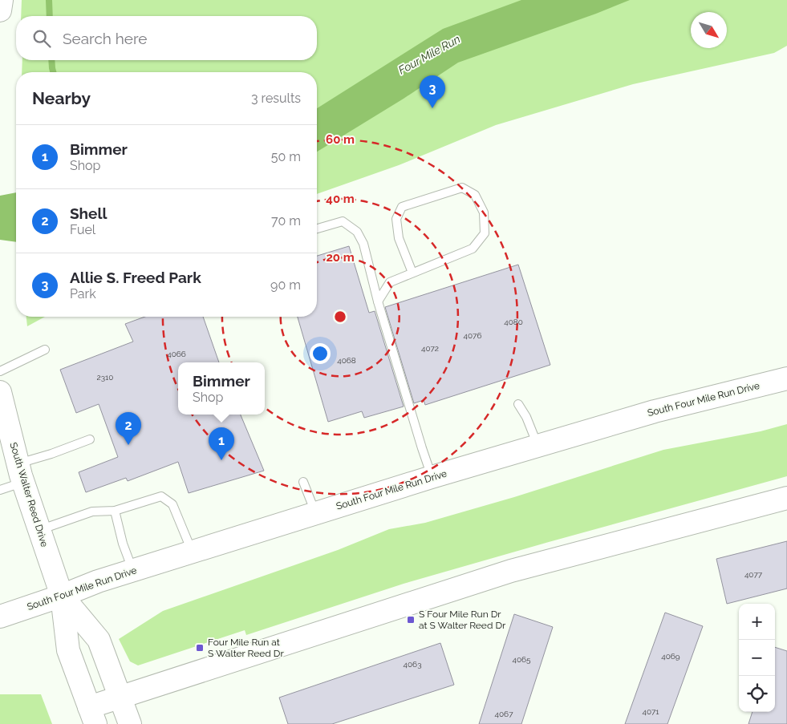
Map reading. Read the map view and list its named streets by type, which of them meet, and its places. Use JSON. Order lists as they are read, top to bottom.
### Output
{
  "streets": {
    "main road": ["South Four Mile Run Drive", "South Walter Reed Drive"]
  },
  "crossings": [
    ["South Four Mile Run Drive", "South Walter Reed Drive"]
  ],
  "water": ["Four Mile Run"],
  "places": {
    "transit": ["S Four Mile Run Dr at S Walter Reed Dr", "Four Mile Run at S Walter Reed Dr"]
  },
  "house_numbers": [
    "4080",
    "4076",
    "4072",
    "4066",
    "4068",
    "2310",
    "4077",
    "4069",
    "4065",
    "4063",
    "4071",
    "4067"
  ],
  "north": "bottom right",
  "page": {
    "search": "Search here",
    "heading": ["Nearby", "3 results"],
    "pins": ["3", "2", "1"],
    "list": [
      {
        "mark": "1",
        "name": "Bimmer",
        "note": "Shop",
        "value": "50 m"
      },
      {
        "mark": "2",
        "name": "Shell",
        "note": "Fuel",
        "value": "70 m"
      },
      {
        "mark": "3",
        "name": "Allie S. Freed Park",
        "note": "Park",
        "value": "90 m"
      }
    ],
    "popup": ["Bimmer", "Shop"],
    "map_buttons": ["+", "−"]
  },
  "rings": ["60 m", "40 m", "20 m"]
}
